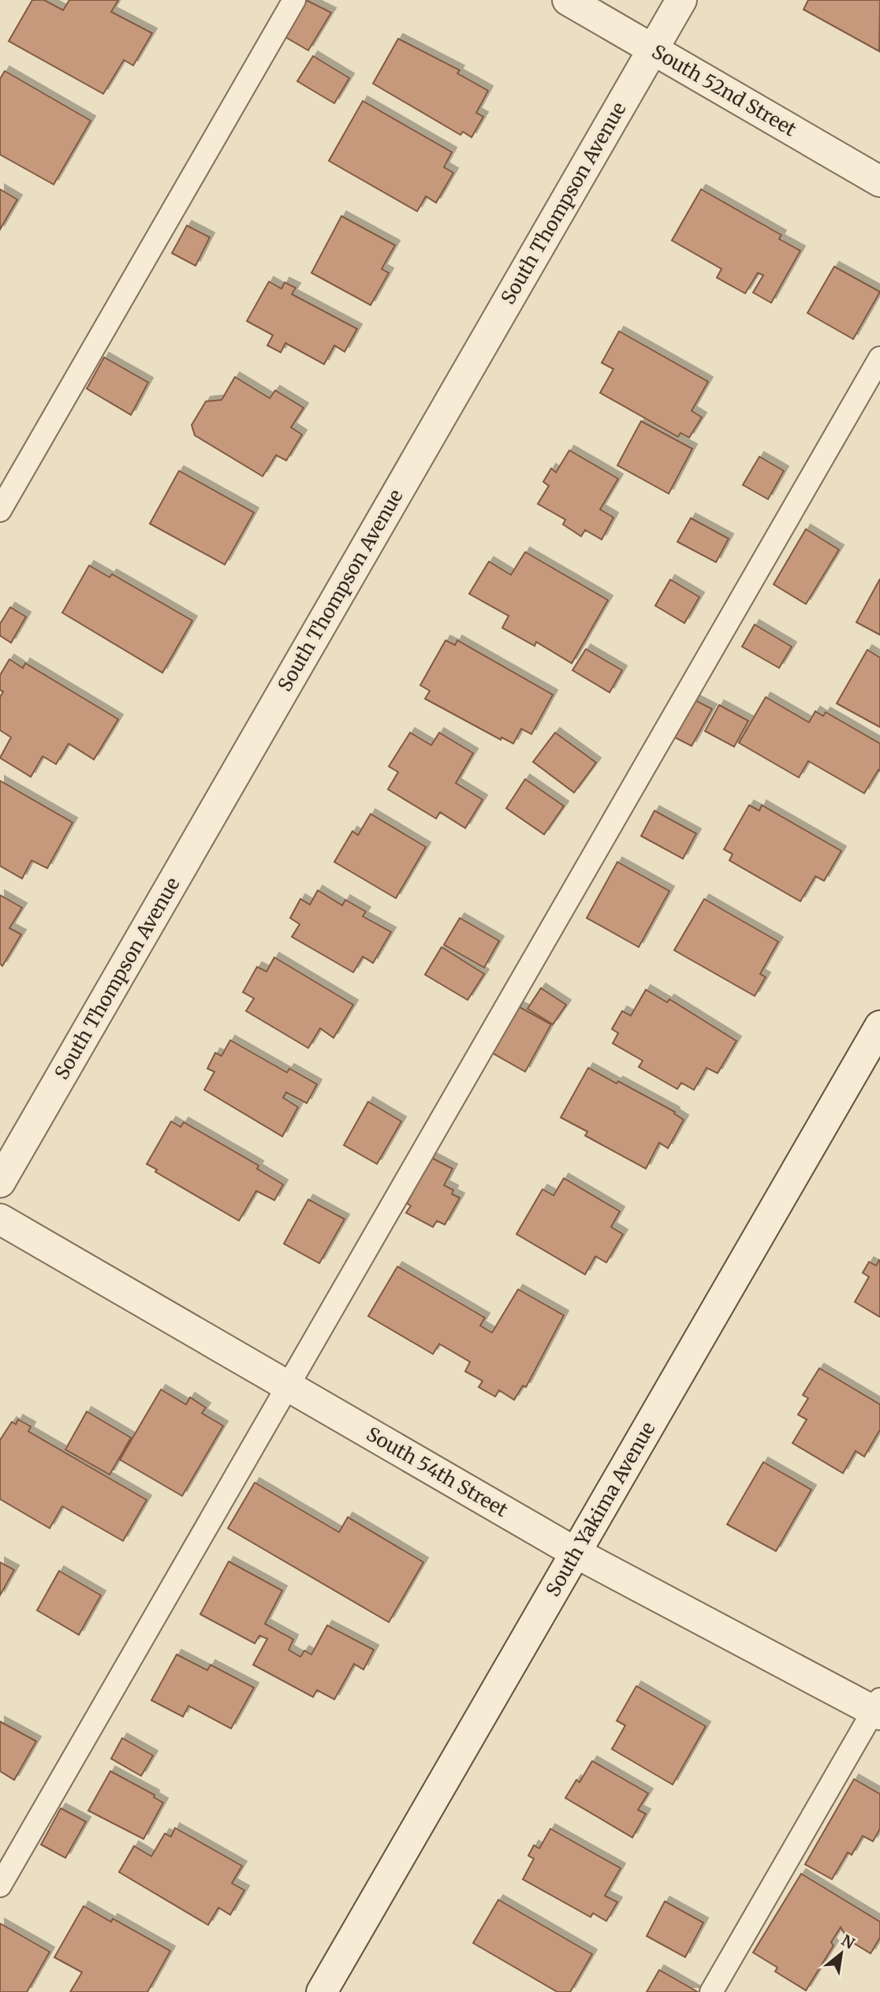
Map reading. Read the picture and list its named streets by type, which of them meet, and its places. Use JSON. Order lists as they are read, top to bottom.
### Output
{
  "streets": {
    "street": [
      "South 52nd Street",
      "South Thompson Avenue",
      "South 54th Street",
      "South Yakima Avenue"
    ]
  },
  "crossings": [
    ["South 52nd Street", "South Thompson Avenue"],
    ["South 54th Street", "South Yakima Avenue"]
  ],
  "north": "top right"
}
